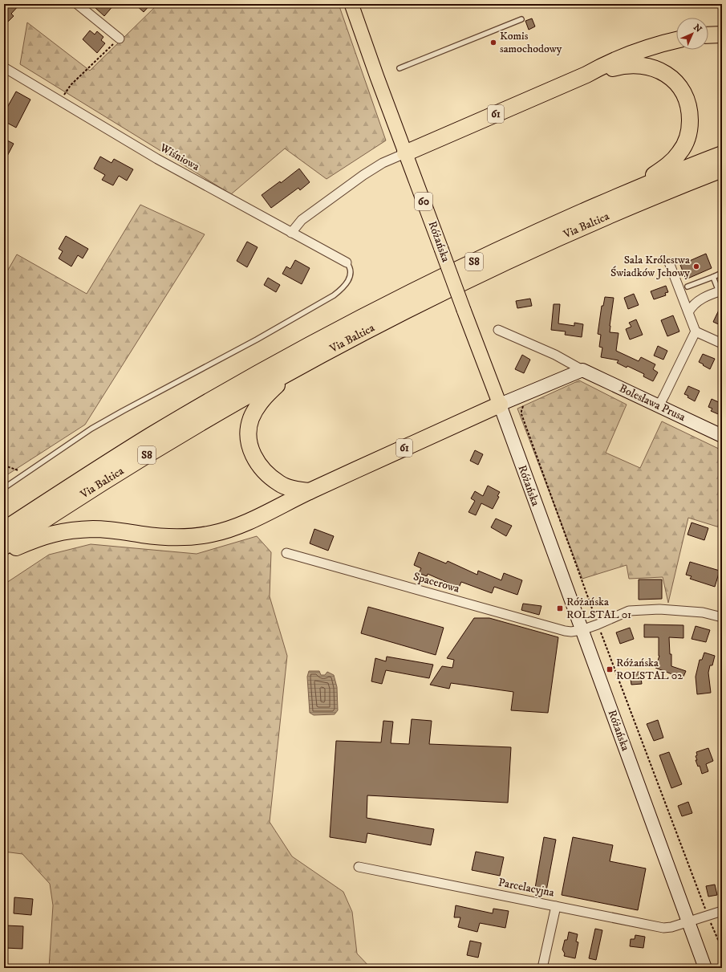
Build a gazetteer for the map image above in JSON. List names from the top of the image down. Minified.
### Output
{"streets":{"highway":["61","Via Baltica","S8"],"main road":["60","Różańska"],"street":["Wiśniowa","Bolesława Prusa","Spacerowa","Parcelacyjna"]},"crossings":[["61","Różańska"],["Różańska","Spacerowa"],["Różańska","Parcelacyjna"]],"places":{"other":["Komis samochodowy","Sala Królestwa Świadków Jehowy"],"transit":["Różańska ROLSTAL 01","Różańska ROLSTAL 02"]},"north":"top right"}
